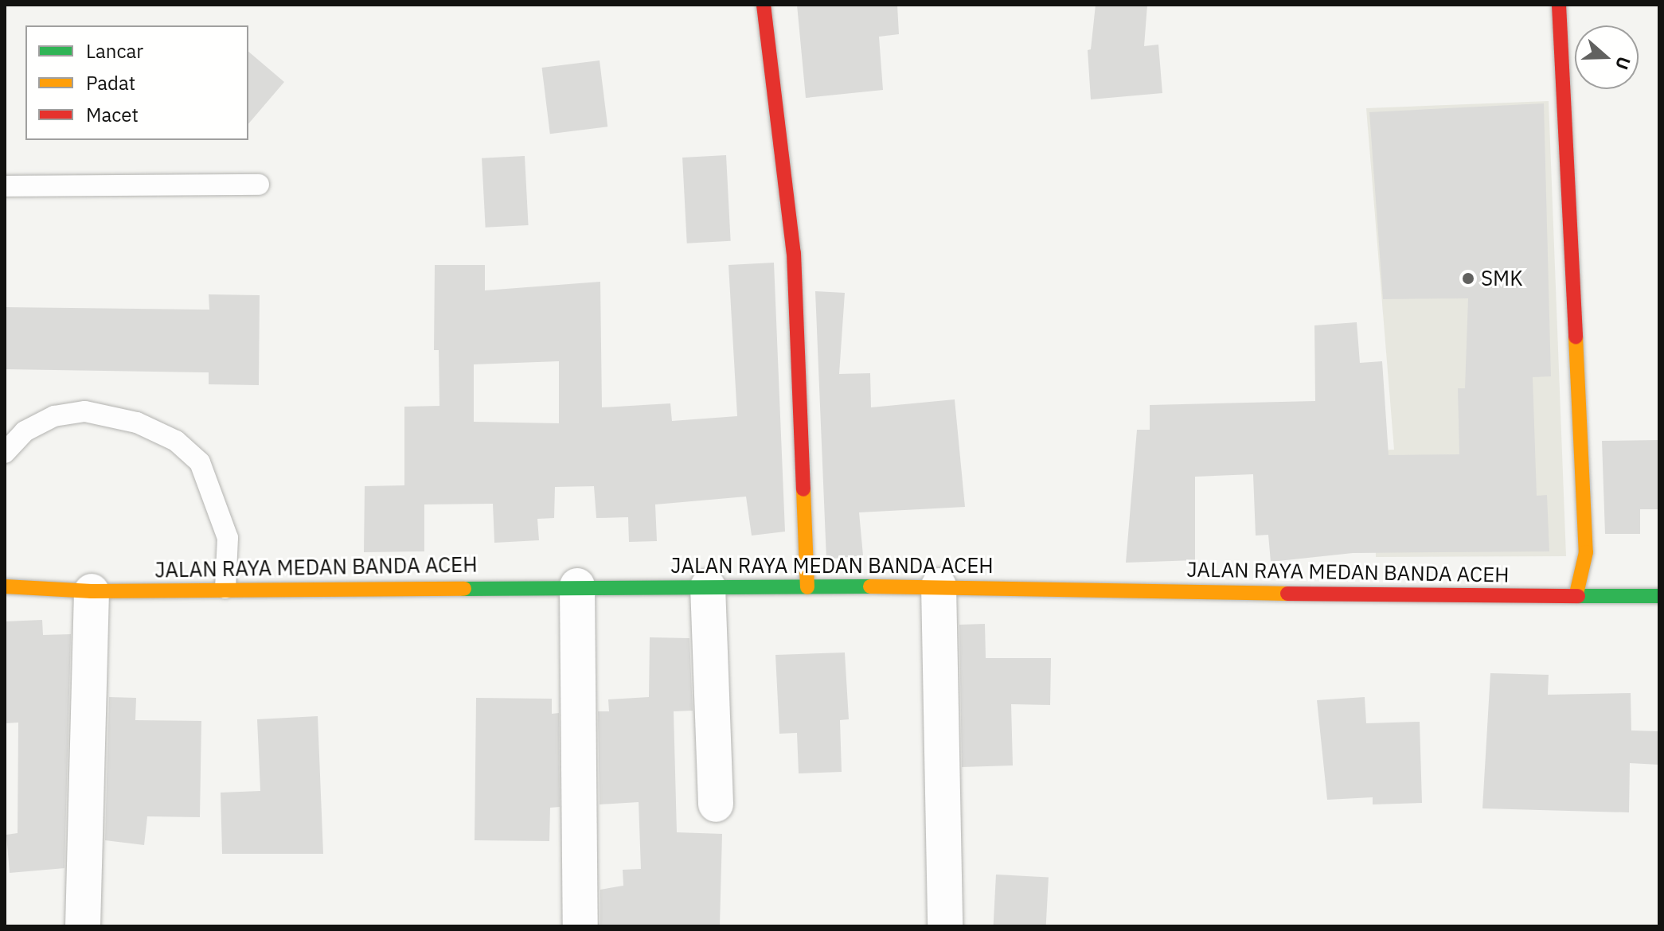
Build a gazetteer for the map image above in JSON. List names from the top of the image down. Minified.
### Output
{"streets":{"main road":["JALAN RAYA MEDAN BANDA ACEH"]},"places":["SMK"],"legend":["Lancar","Padat","Macet"],"north":"right"}
